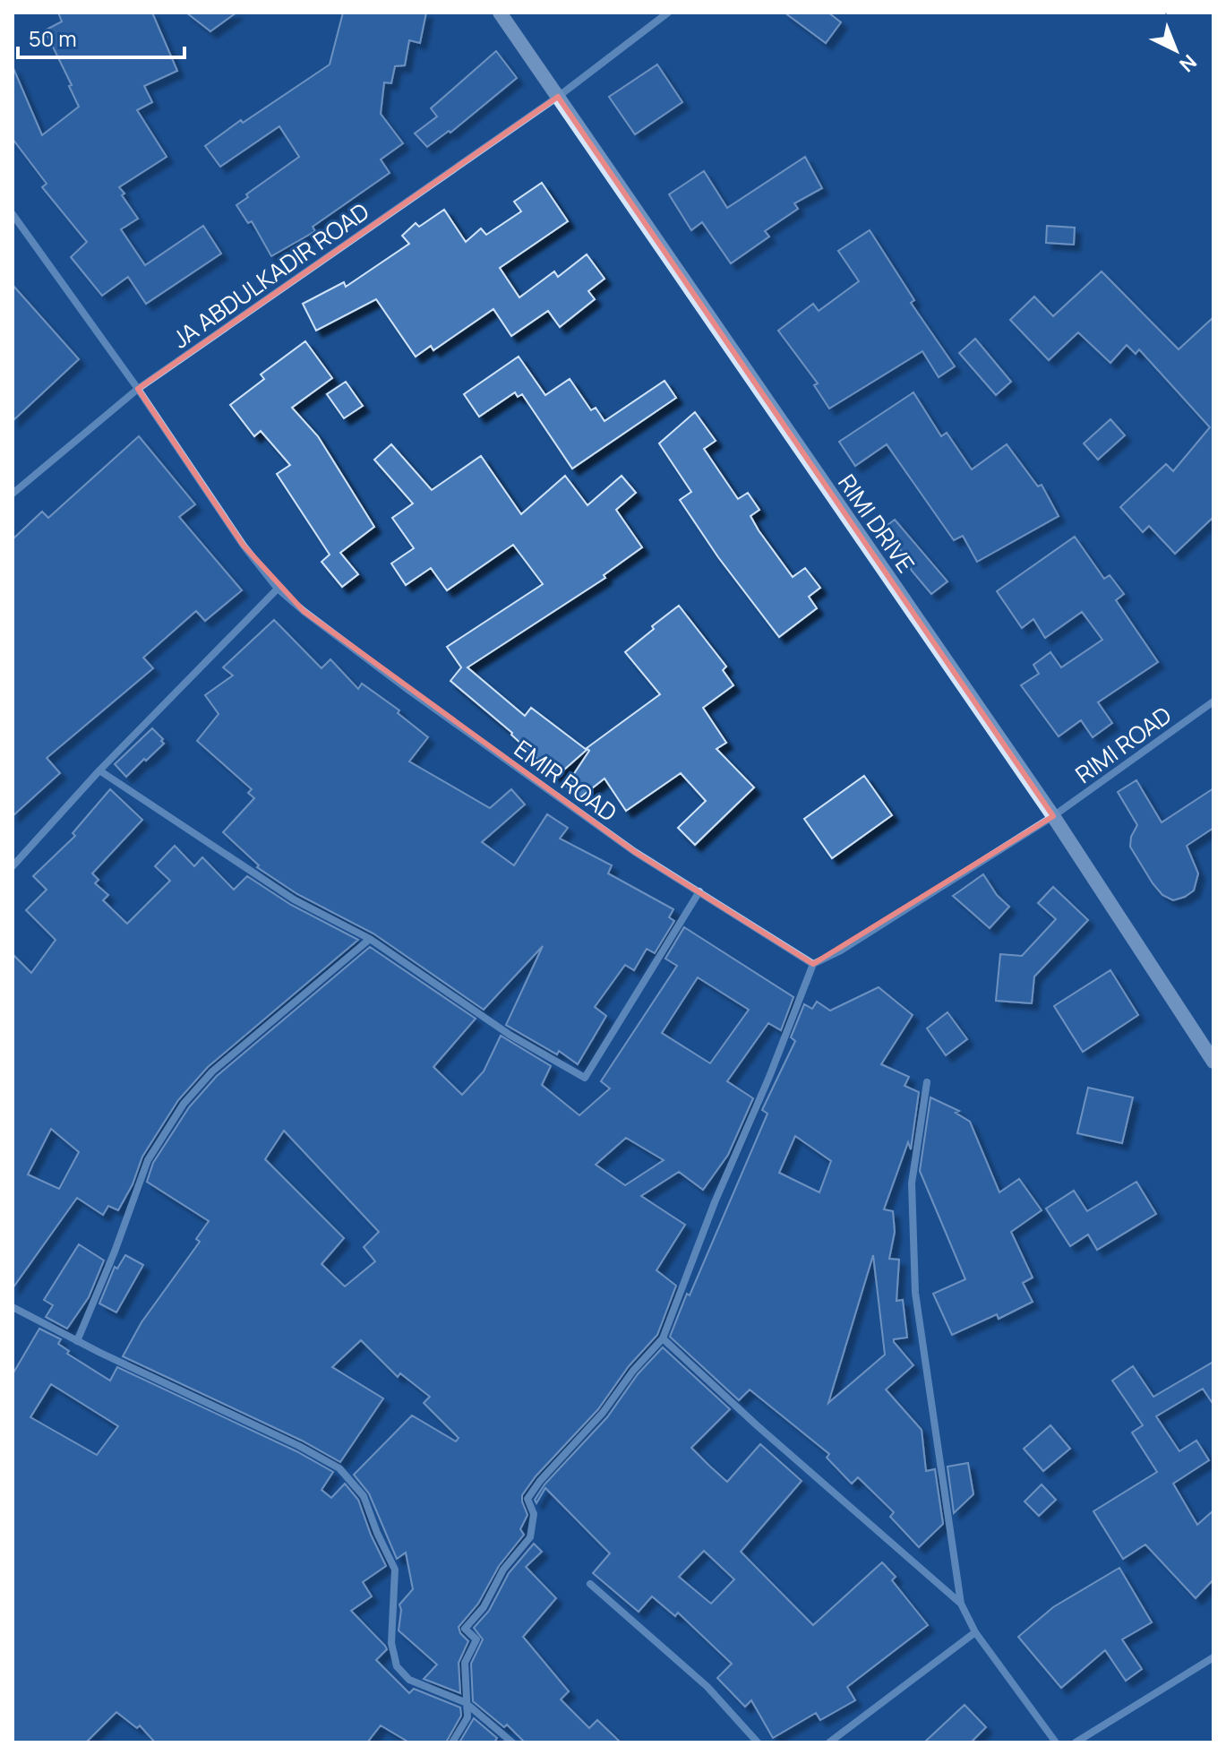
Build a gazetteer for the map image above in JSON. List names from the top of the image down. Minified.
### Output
{"streets":{"street":["JA ABDULKADIR ROAD","RIMI DRIVE","RIMI ROAD","EMIR ROAD"]},"crossings":[["JA ABDULKADIR ROAD","RIMI DRIVE"],["JA ABDULKADIR ROAD","EMIR ROAD"],["RIMI DRIVE","RIMI ROAD"]],"scale_bar":"50 m","north":"bottom right"}
